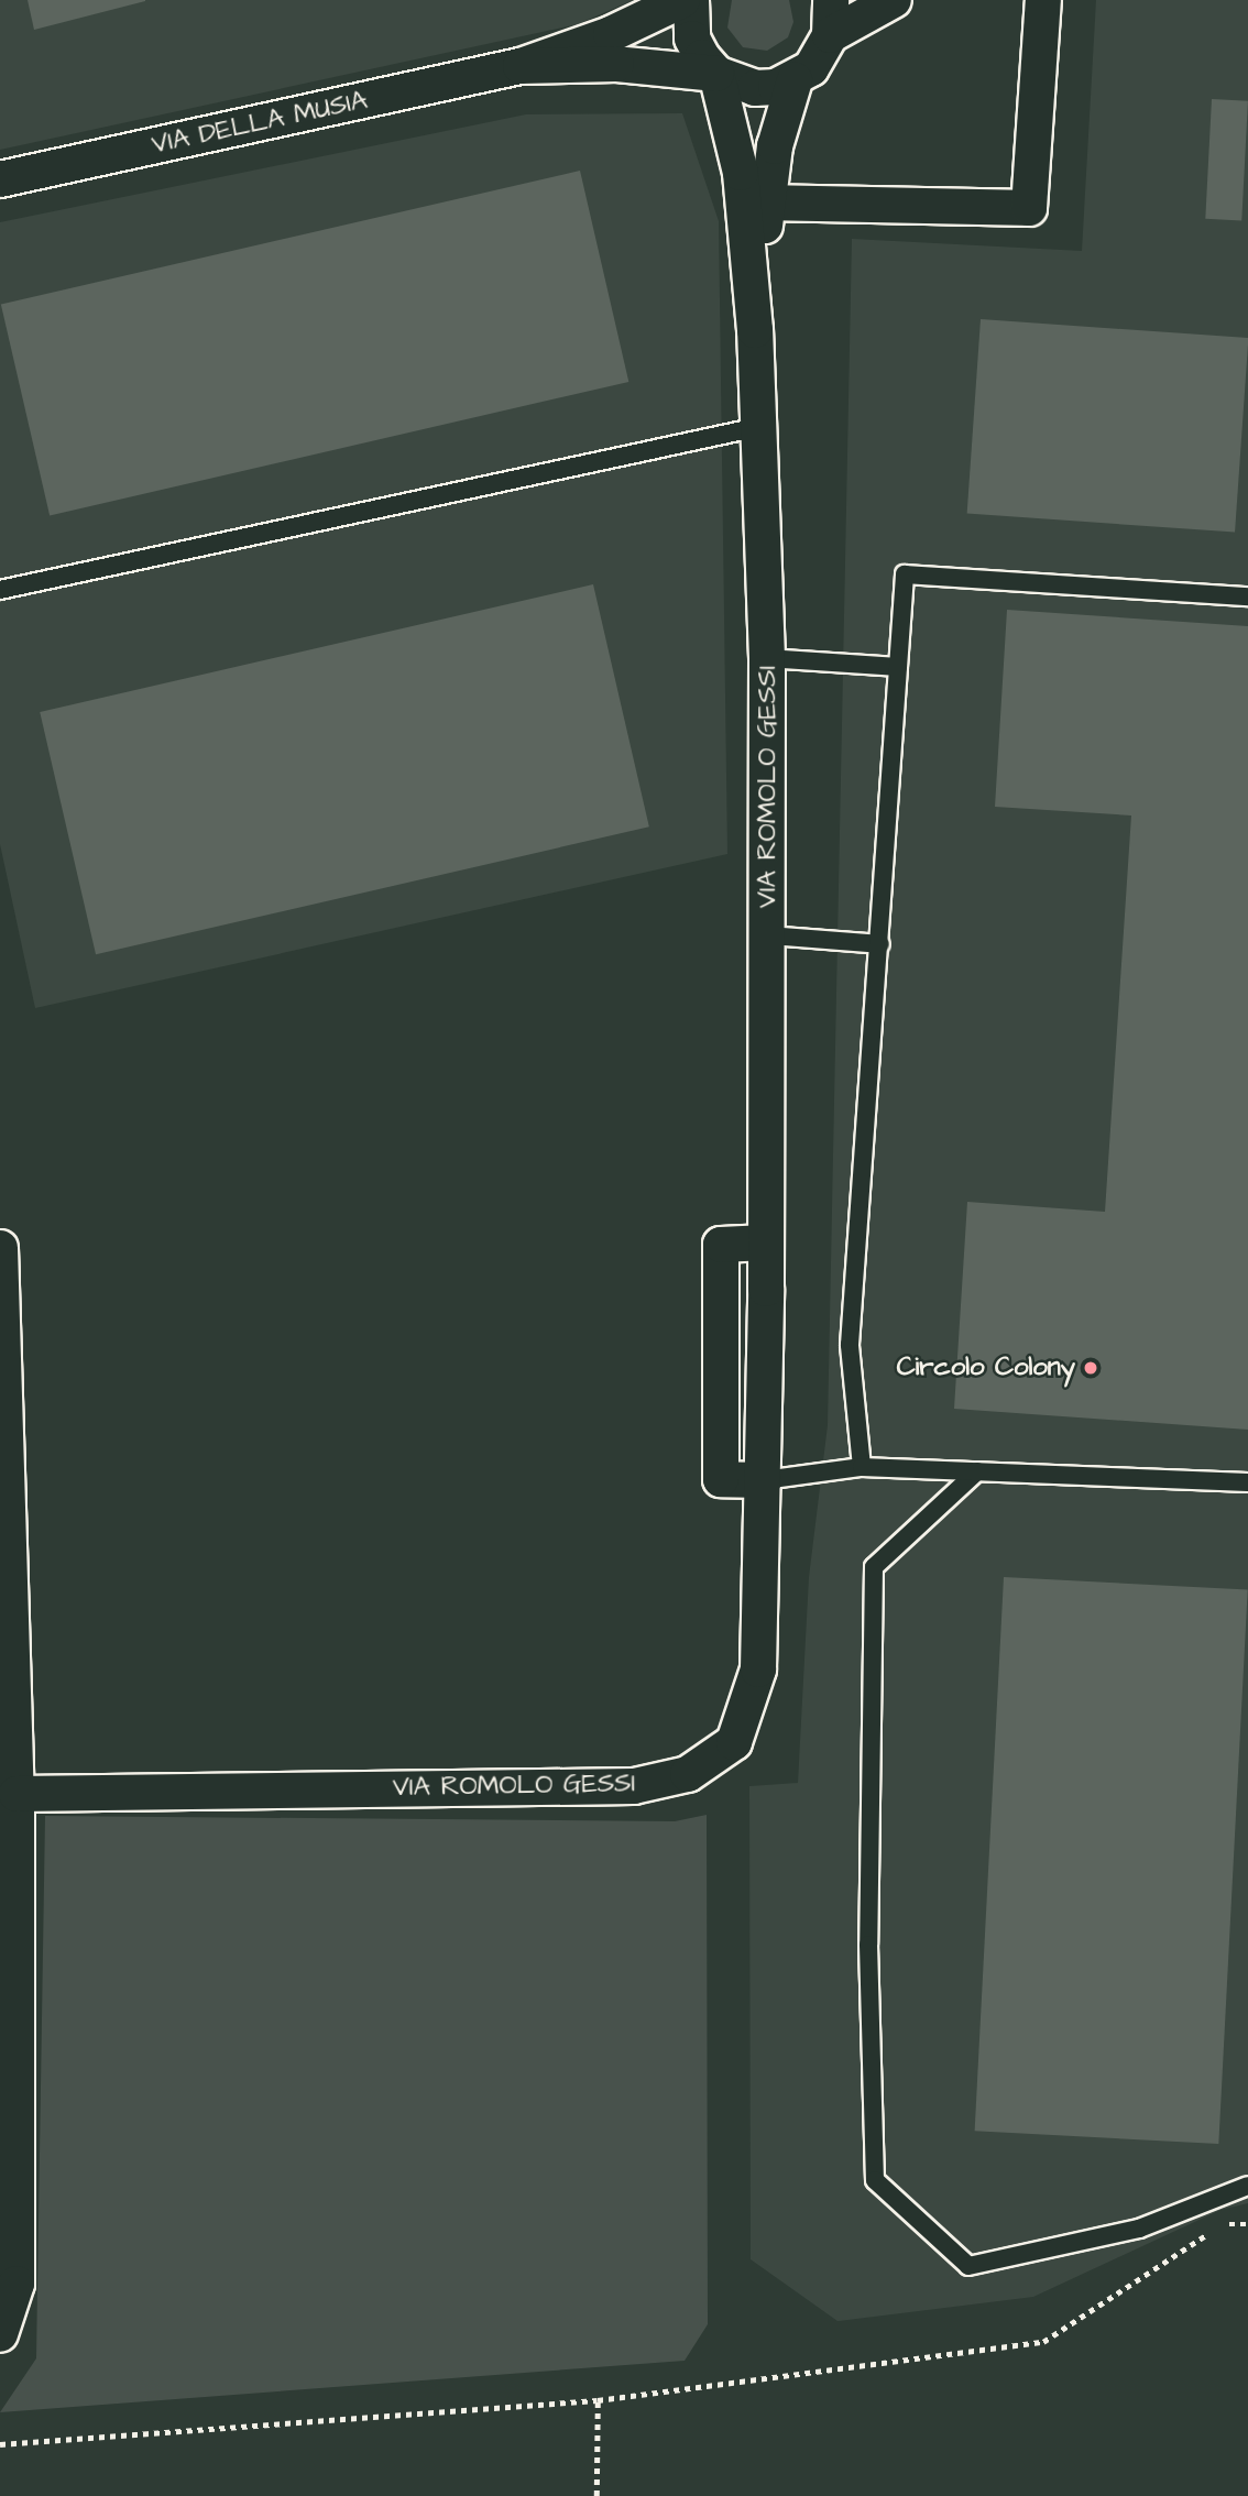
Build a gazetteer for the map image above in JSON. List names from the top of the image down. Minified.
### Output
{"streets":{"street":["VIA DELLA MUSIA","VIA ROMOLO GESSI"]},"crossings":[["VIA DELLA MUSIA","VIA ROMOLO GESSI"]],"places":["Circolo Colony"]}
